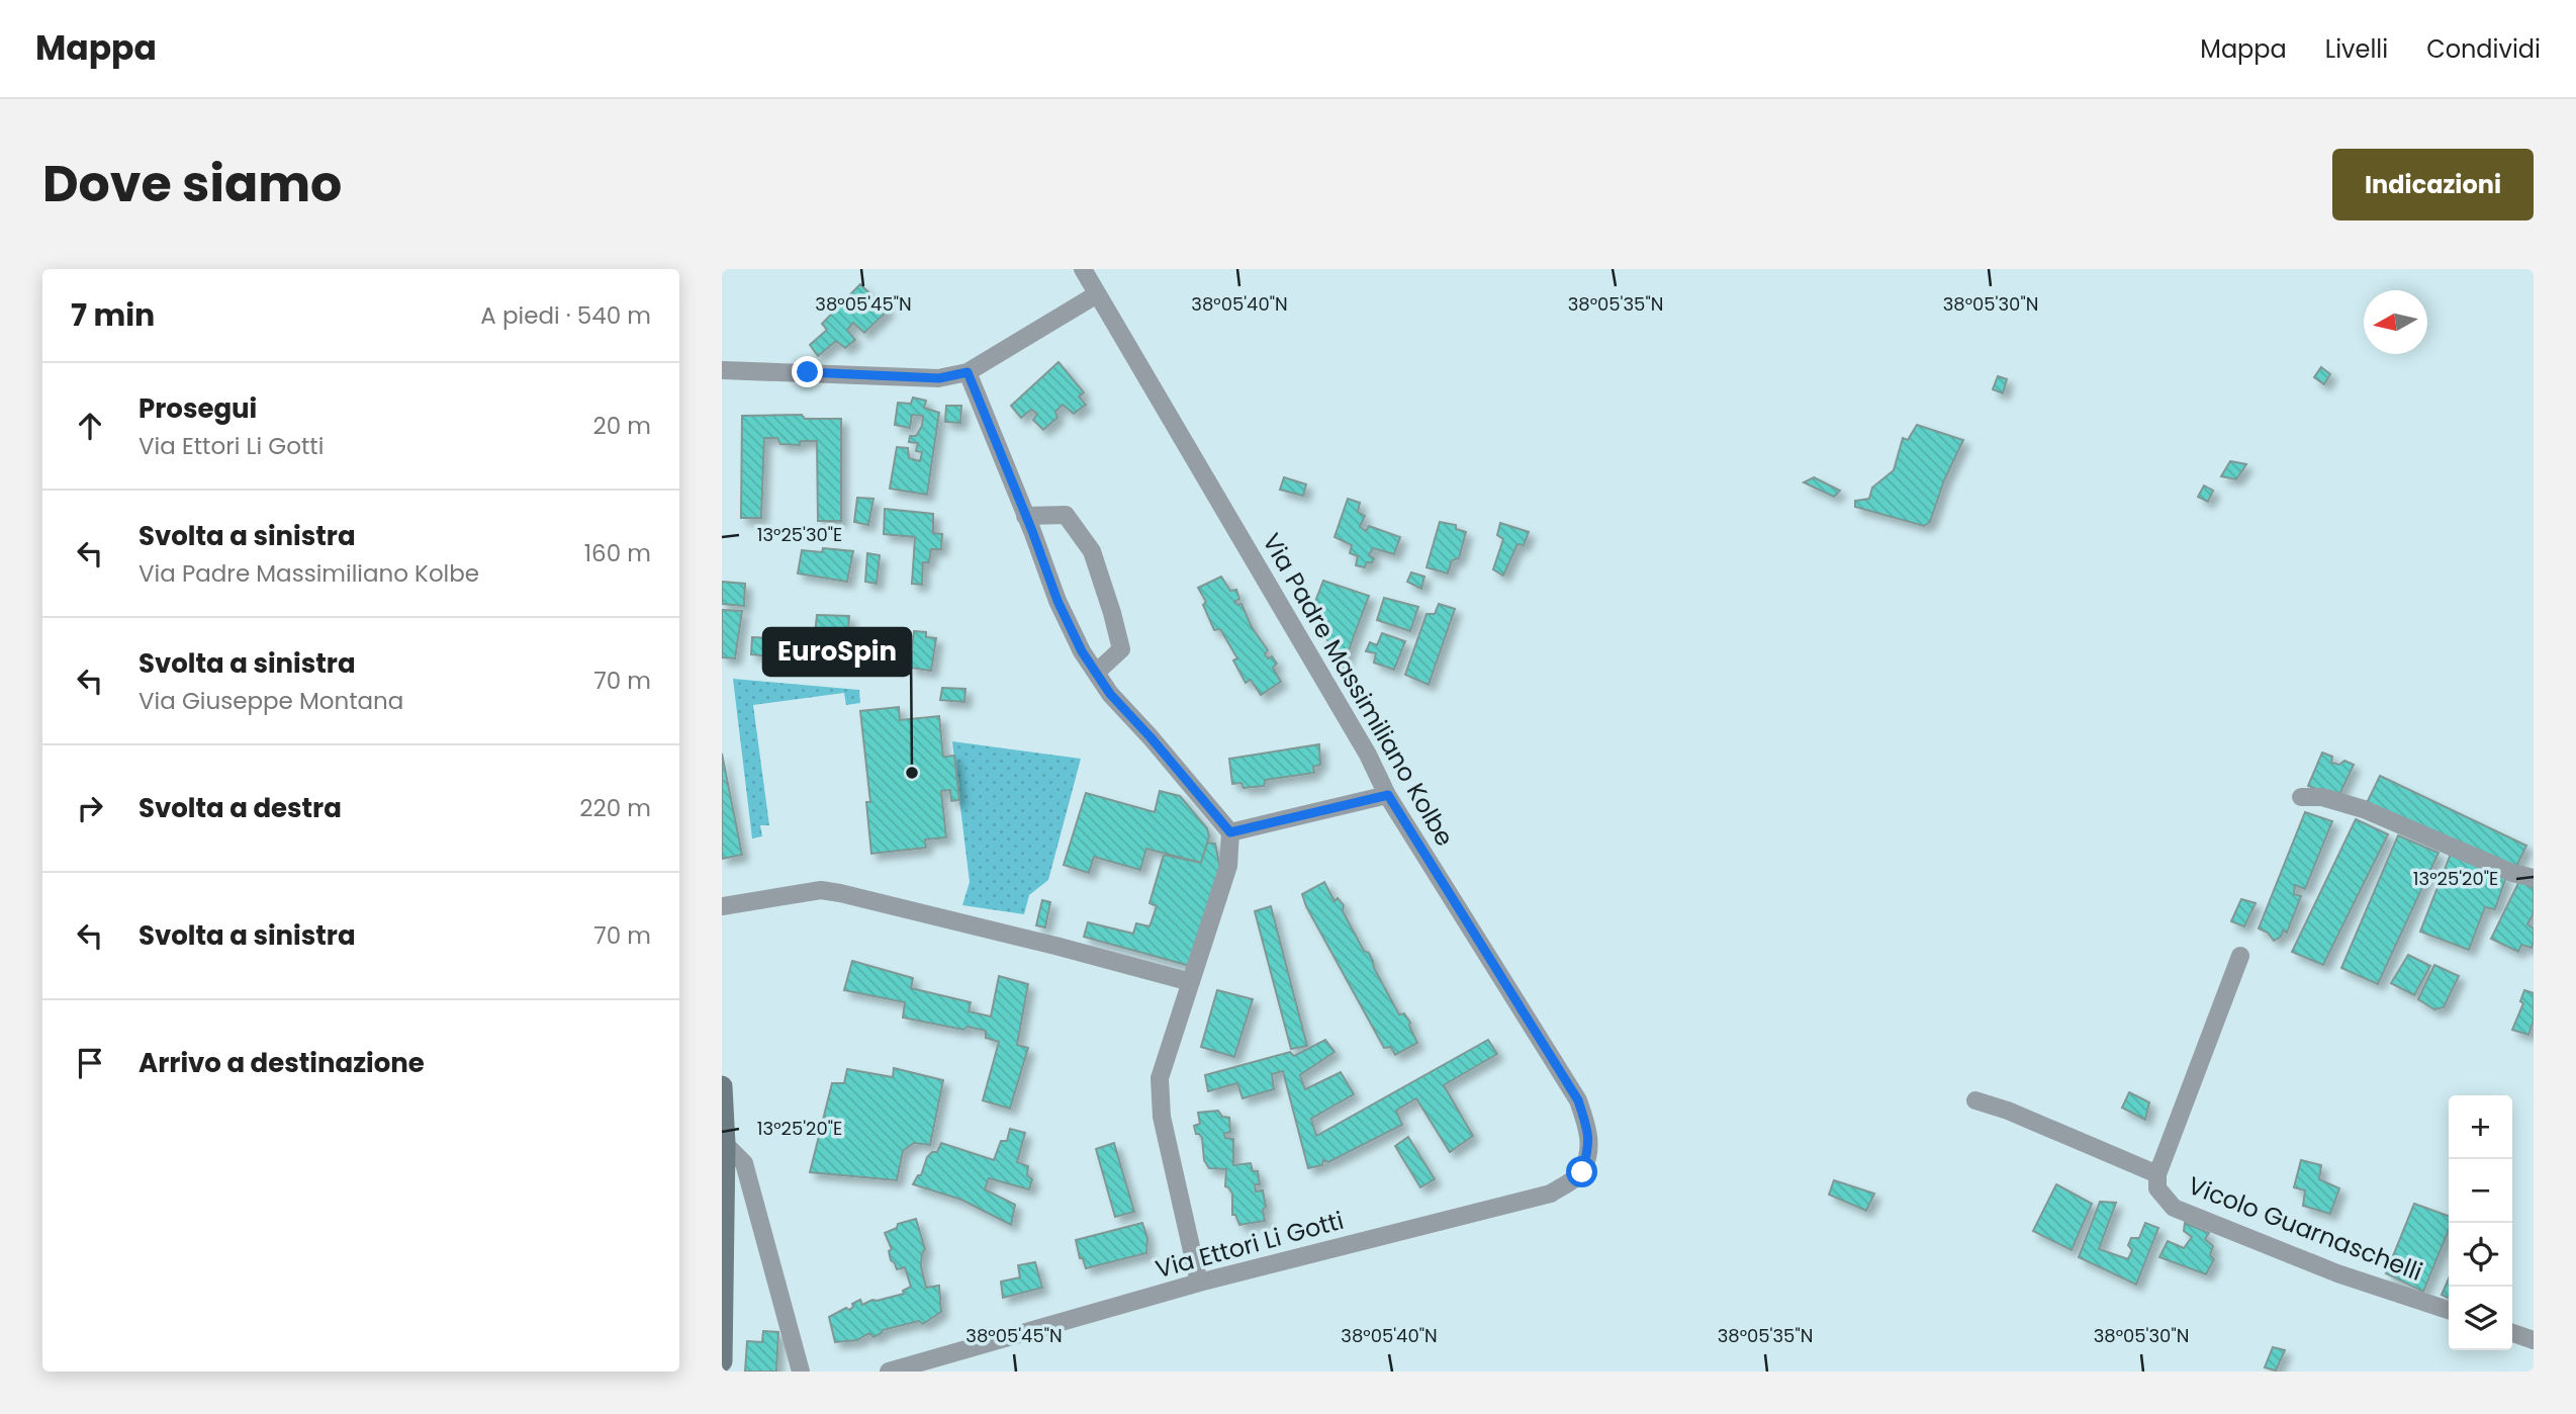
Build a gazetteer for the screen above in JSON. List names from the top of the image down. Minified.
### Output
{"streets":{"street":["Via Padre Massimiliano Kolbe","Vicolo Guarnaschelli","Via Ettori Li Gotti"]},"crossings":[["Via Padre Massimiliano Kolbe","Via Ettori Li Gotti"]],"places":["EuroSpin"],"north":"left","page":{"header":"Mappa","nav":["Mappa","Livelli","Condividi"],"title":"Dove siamo","buttons":"Indicazioni","heading":["7 min","A piedi · 540 m"],"list":[["Prosegui","Via Ettori Li Gotti","20 m"],["Svolta a sinistra","Via Padre Massimiliano Kolbe","160 m"],["Svolta a sinistra","Via Giuseppe Montana","70 m"],["Svolta a destra","220 m"],["Svolta a sinistra","70 m"],"Arrivo a destinazione"],"map_buttons":["+","−"]},"coordinates":["38°05'45\"N","38°05'40\"N","38°05'35\"N","38°05'30\"N","13°25'30\"E","13°25'20\"E"]}
